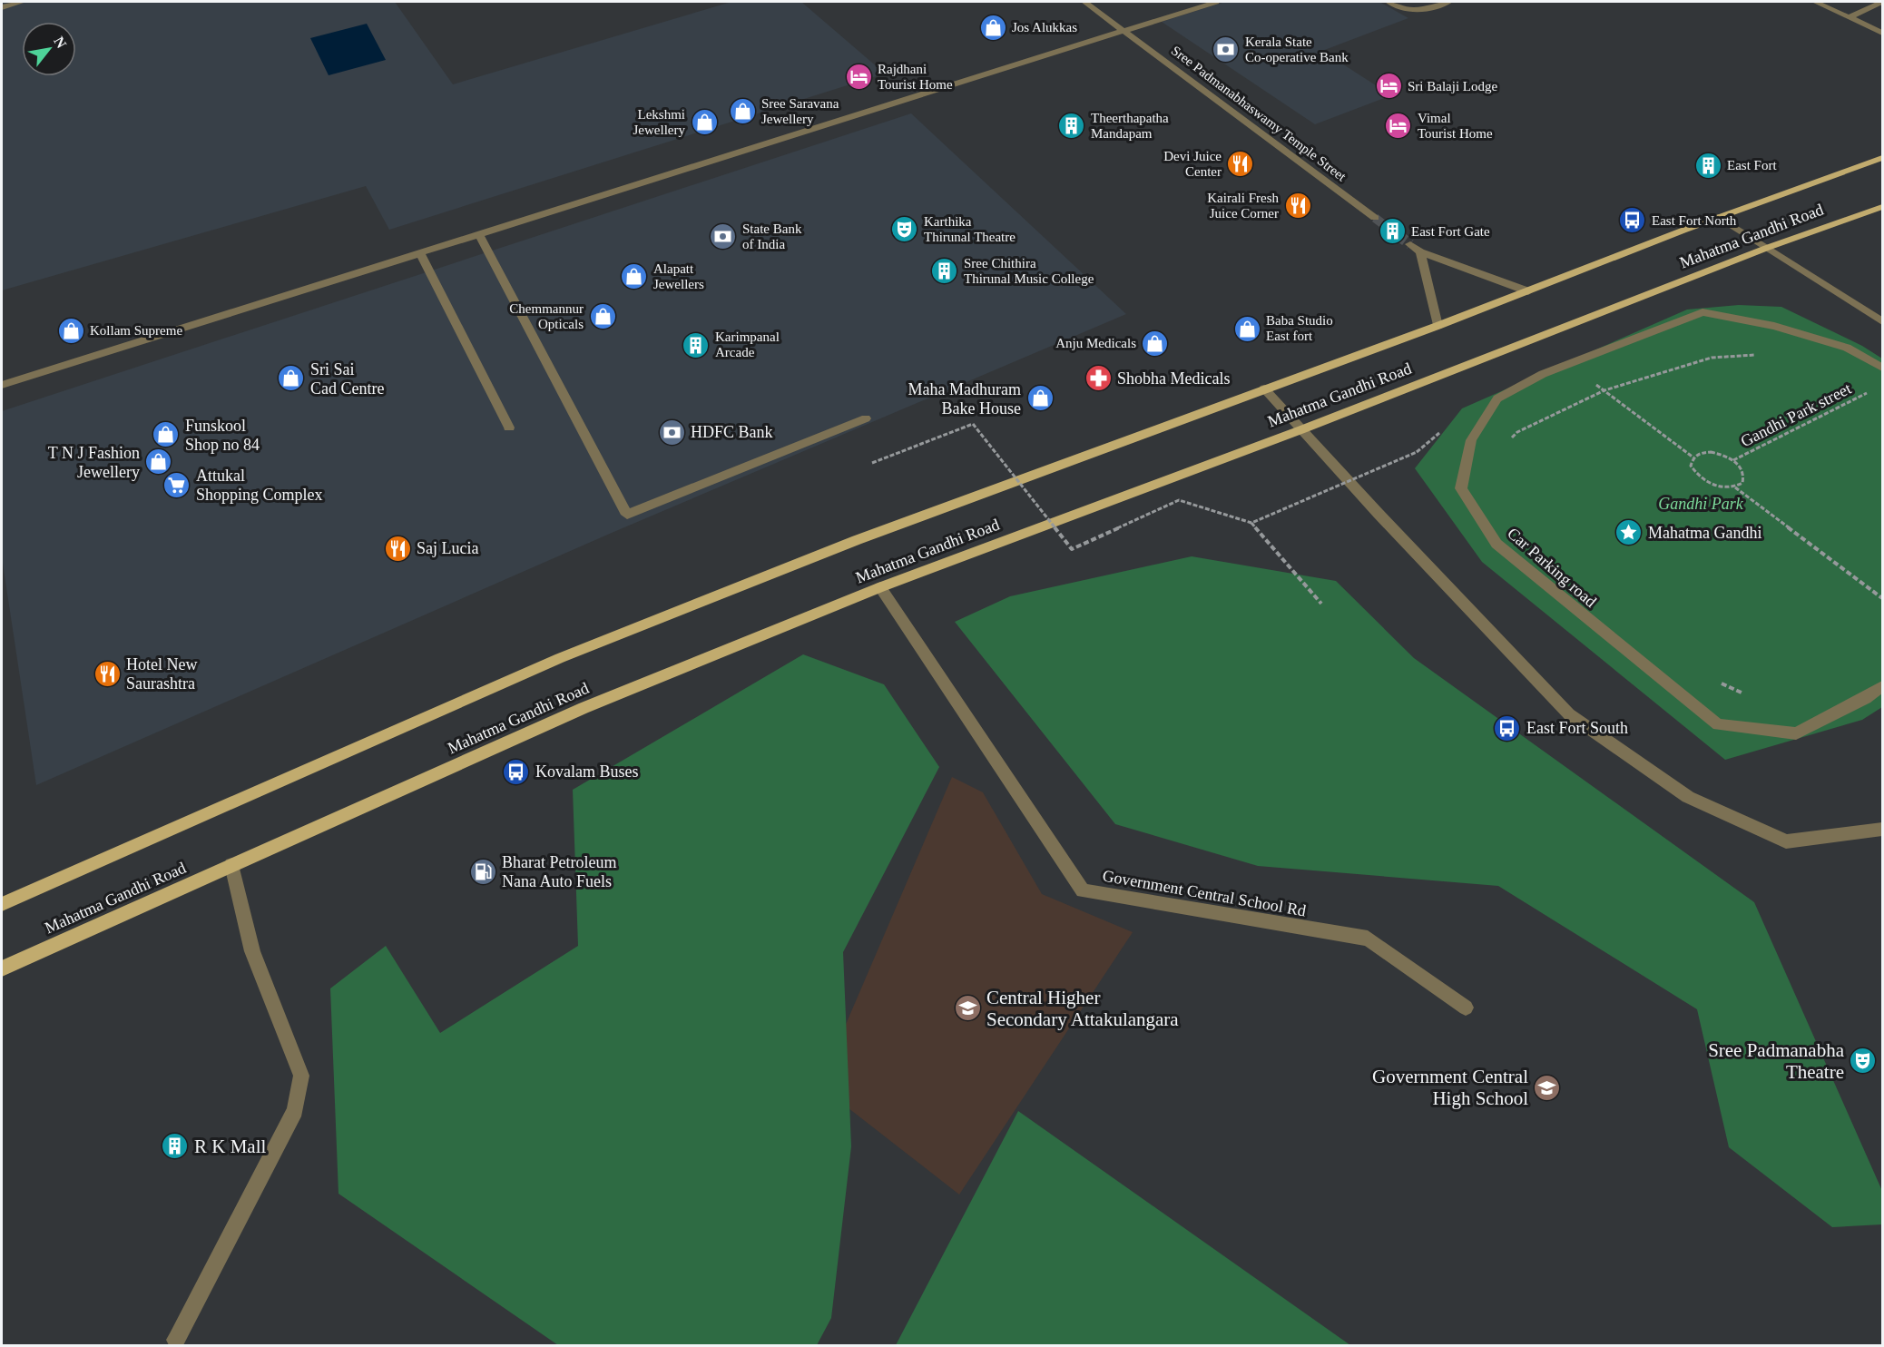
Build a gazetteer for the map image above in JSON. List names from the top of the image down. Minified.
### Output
{"streets":{"main road":["Mahatma Gandhi Road"],"street":["Sree Padmanabhaswamy Temple Street","Car Parking road","Government Central School Rd"],"path":["Gandhi Park street"]},"crossings":[["Mahatma Gandhi Road","Government Central School Rd"]],"parks":["Gandhi Park"],"places":{"shop":["Jos Alukkas","Sree Saravana Jewellery","Lekshmi Jewellery","Alapatt Jewellers","Chemmannur Opticals","Baba Studio East fort","Kollam Supreme","Anju Medicals","Sri Sai Cad Centre","Maha Madhuram Bake House","Funskool Shop no 84","T N J Fashion Jewellery"],"bank":["Kerala State Co-operative Bank","State Bank of India","HDFC Bank"],"hotel":["Rajdhani Tourist Home","Sri Balaji Lodge","Vimal Tourist Home"],"building":["Theerthapatha Mandapam","East Fort","East Fort Gate","Sree Chithira Thirunal Music College","Karimpanal Arcade","R K Mall"],"restaurant":["Devi Juice Center","Kairali Fresh Juice Corner","Saj Lucia","Hotel New Saurashtra"],"bus stop":["East Fort North","East Fort South","Kovalam Buses"],"theatre":["Karthika Thirunal Theatre","Sree Padmanabha Theatre"],"pharmacy":["Shobha Medicals"],"supermarket":["Attukal Shopping Complex"],"place":["Mahatma Gandhi"],"fuel station":["Bharat Petroleum Nana Auto Fuels"],"school or university":["Central Higher Secondary Attakulangara","Government Central High School"]},"north":"top right"}
